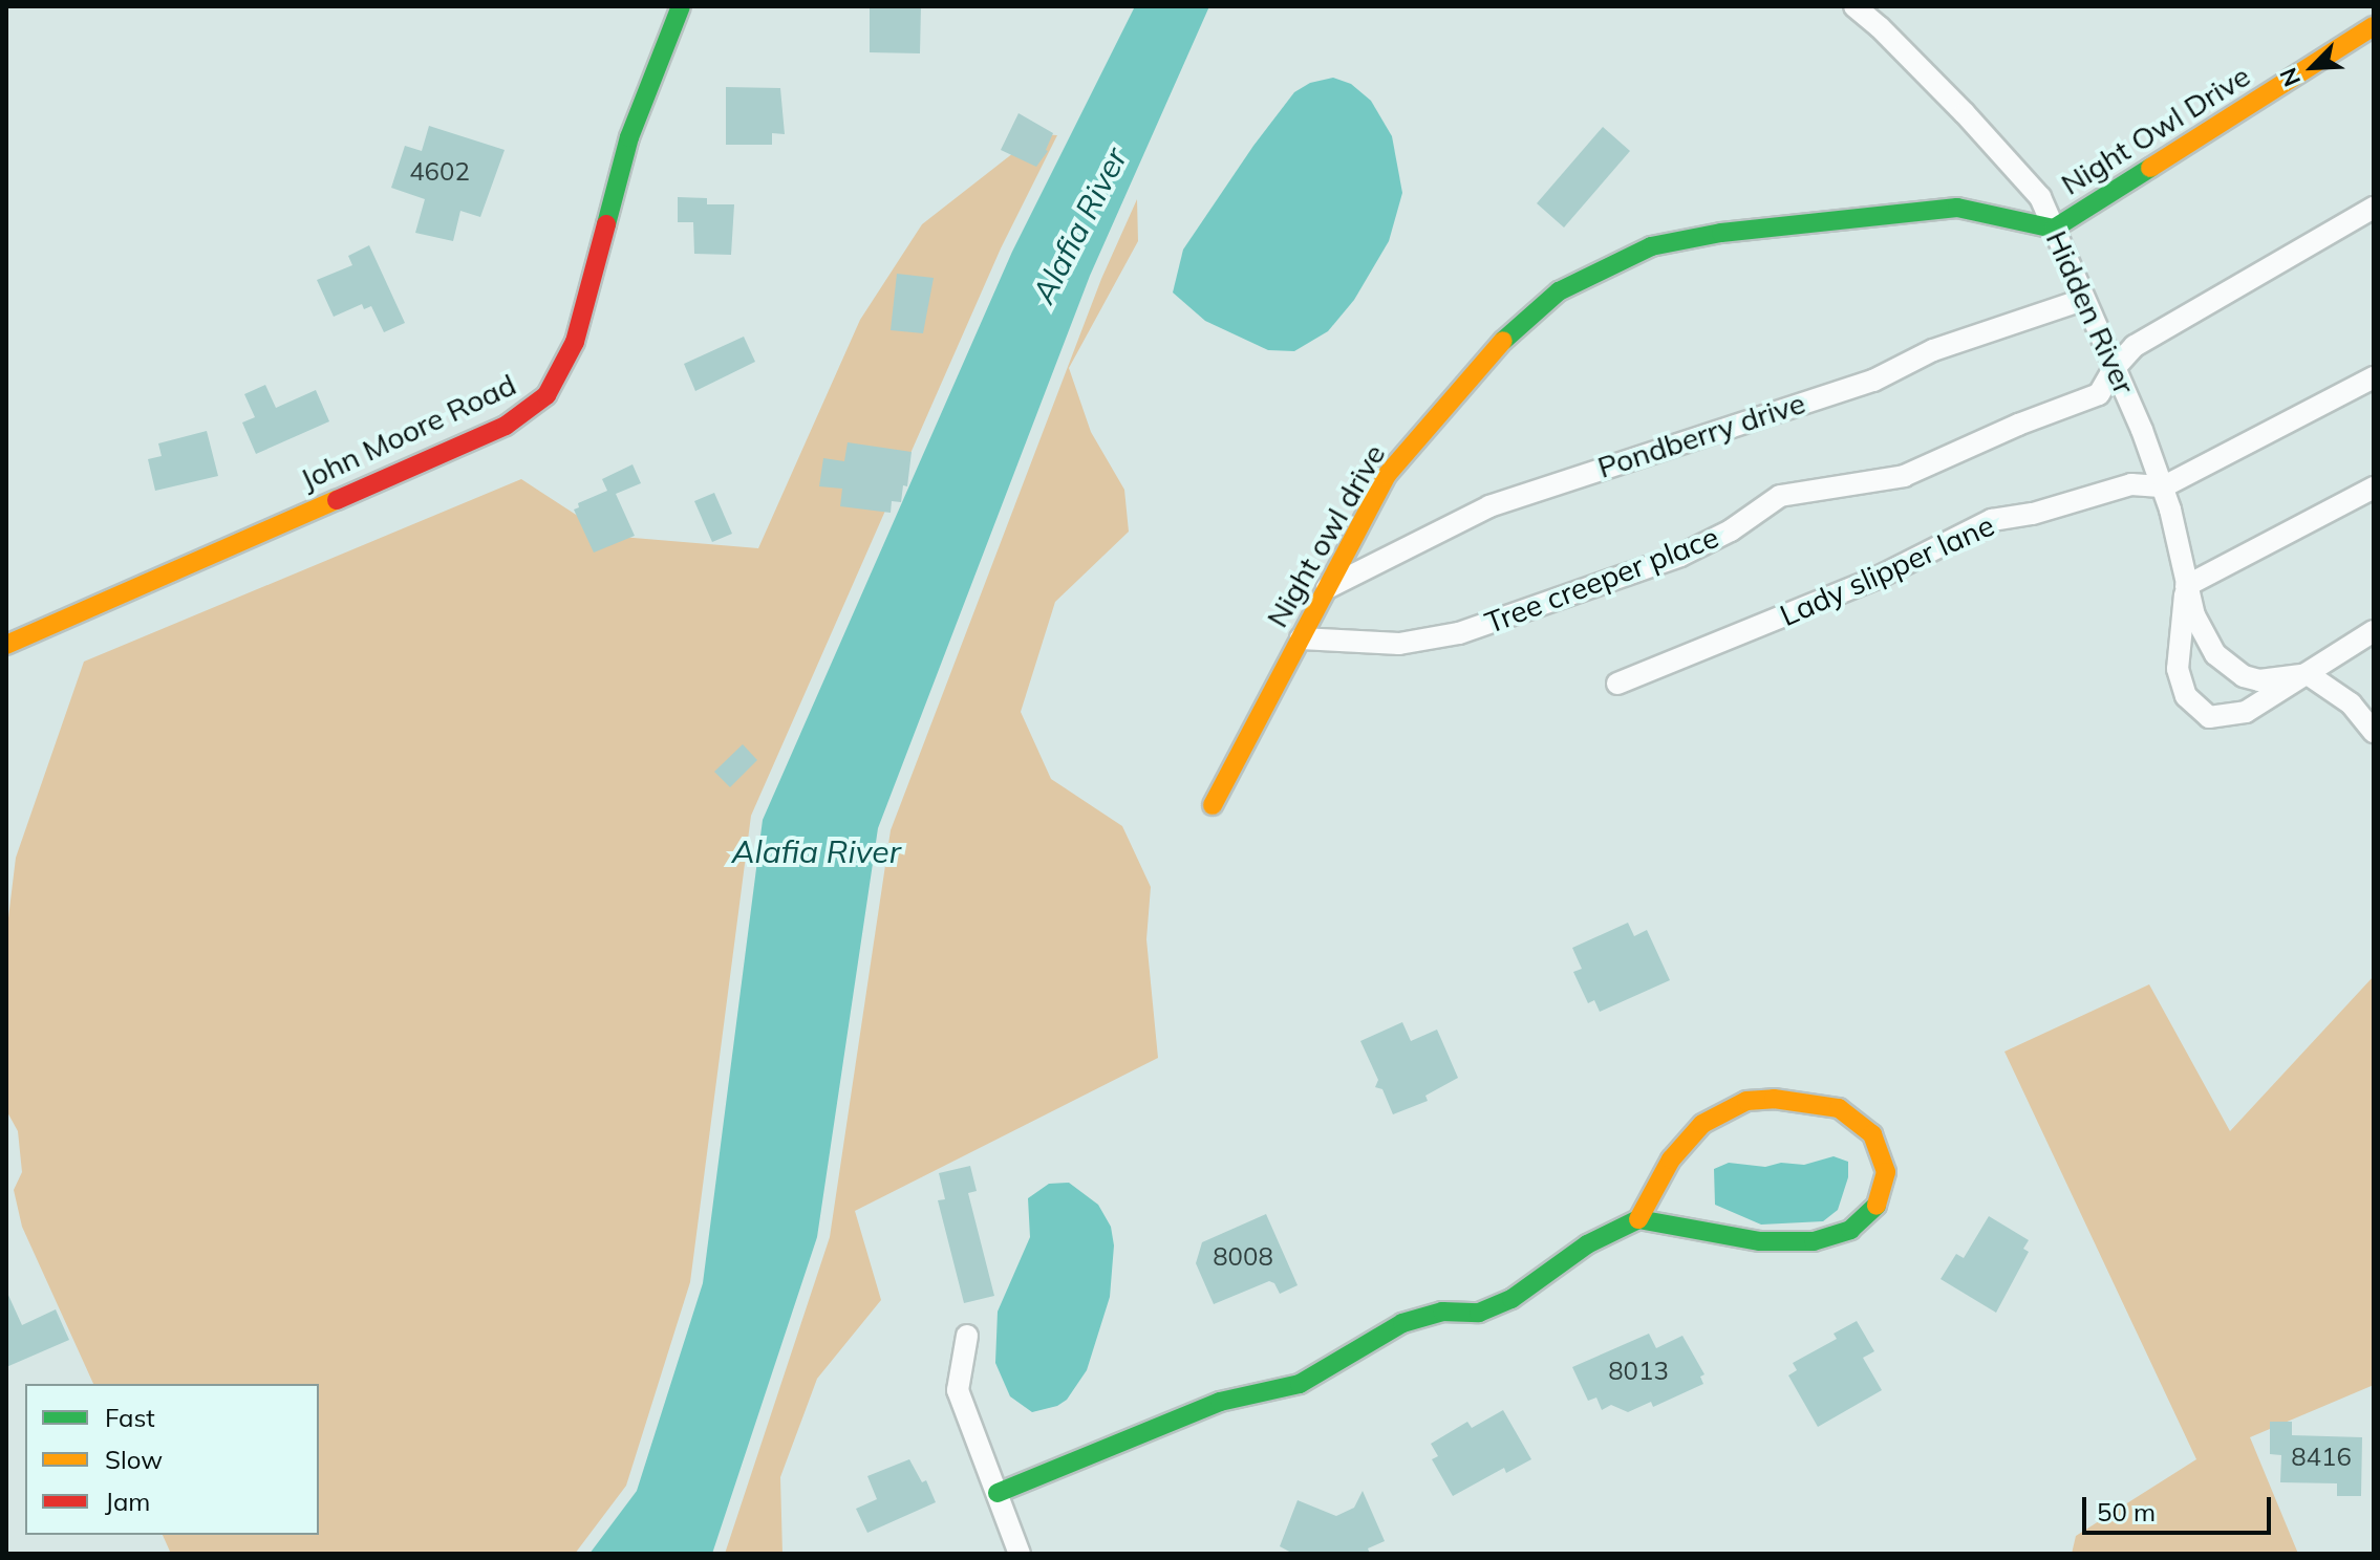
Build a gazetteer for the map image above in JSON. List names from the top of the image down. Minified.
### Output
{"streets":{"street":["Night Owl Drive","Hidden River","John Moore Road","Pondberry drive","Night owl drive","Lady slipper lane","Tree creeper place"]},"crossings":[["Night Owl Drive","Hidden River"],["Night Owl Drive","Night owl drive"],["Hidden River","Pondberry drive"],["Hidden River","Night owl drive"],["Hidden River","Lady slipper lane"],["Hidden River","Tree creeper place"],["Pondberry drive","Night owl drive"],["Night owl drive","Tree creeper place"]],"water":["Alafia River"],"house_numbers":["4602","8008","8013","8416"],"legend":["Fast","Slow","Jam"],"scale_bar":"50 m","north":"bottom left"}
